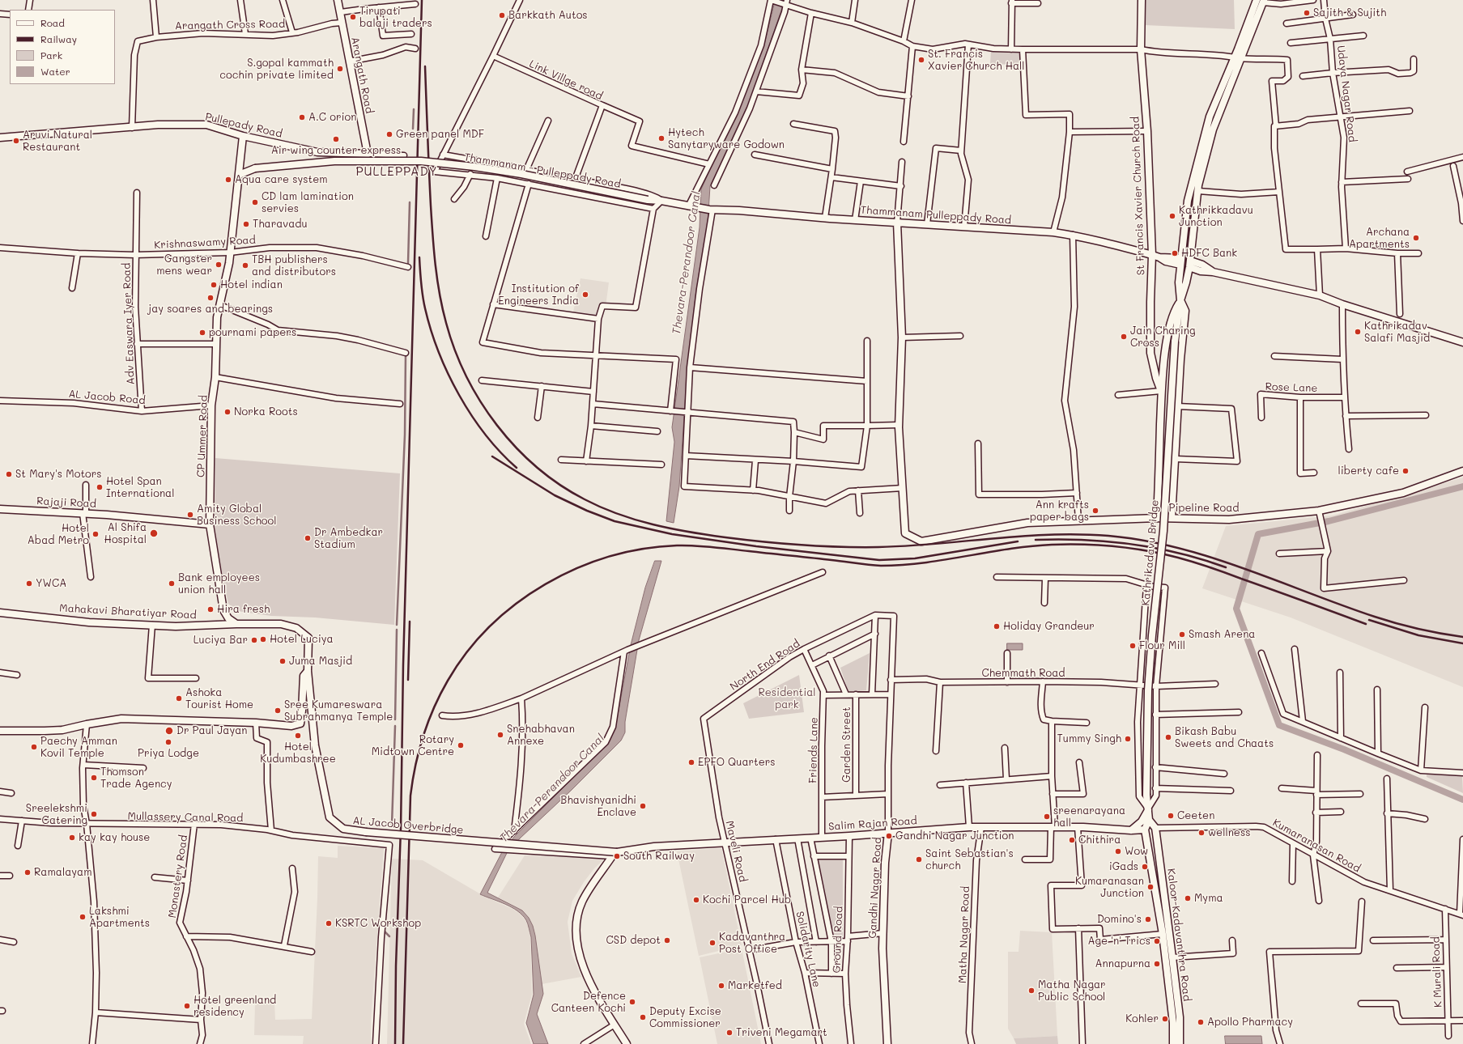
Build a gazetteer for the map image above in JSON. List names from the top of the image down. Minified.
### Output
{"streets":{"main road":["Arangath Road","Pullepady Road","Thammanam - Pulleppady Road","St Francis Xavier Church Road","Thammanam Pulleppady Road","CP Ummer Road","Rajaji Road","Pipeline Road","Kathrikadavu Bridge","Mahakavi Bharatiyar Road","Salim Rajan Road","AL Jacob Overbridge","Gandhi Nagar Road","Kaloor-Kadavanthra Road"],"street":["Arangath Cross Road","Link Villge road","Udaya Nagar Road","Krishnaswamy Road","Adv Easwara Iyer Road","Rose Lane","AL Jacob Road","North End Road","Chemmath Road","Garden Street","Friends Lane","Mullassery Canal Road","Kumaranasan Road","Maveli Road","Monastery Road","Matha Nagar Road","Ground Road","Solidarity Lane","K Murali Road"]},"crossings":[["Arangath Cross Road","Arangath Road"],["Arangath Cross Road","Pullepady Road"],["Arangath Road","Pullepady Road"],["Pullepady Road","CP Ummer Road"],["Thammanam - Pulleppady Road","Thammanam Pulleppady Road"],["St Francis Xavier Church Road","Thammanam Pulleppady Road"],["Krishnaswamy Road","Adv Easwara Iyer Road"],["Krishnaswamy Road","CP Ummer Road"],["Adv Easwara Iyer Road","AL Jacob Road"],["AL Jacob Road","CP Ummer Road"],["CP Ummer Road","Rajaji Road"],["CP Ummer Road","Mahakavi Bharatiyar Road"],["North End Road","Friends Lane"],["North End Road","Maveli Road"],["North End Road","Gandhi Nagar Road"],["Chemmath Road","Gandhi Nagar Road"],["Friends Lane","Salim Rajan Road"],["Mullassery Canal Road","Monastery Road"],["Salim Rajan Road","AL Jacob Overbridge"],["Salim Rajan Road","Maveli Road"],["Salim Rajan Road","Gandhi Nagar Road"],["Salim Rajan Road","Matha Nagar Road"],["Salim Rajan Road","Kaloor-Kadavanthra Road"],["Salim Rajan Road","Ground Road"],["Salim Rajan Road","Solidarity Lane"],["Kumaranasan Road","Kaloor-Kadavanthra Road"],["Kumaranasan Road","K Murali Road"]],"districts":["PULLEPPADY"],"water":["Thevara-Perandoor Canal"],"parks":["Residential park"],"places":["Sajith & Sujith","Barkkath Autos","Tirupati balaji traders","St. Francis Xavier Church Hall","S.gopal kammath cochin private limited","A.C orion","Green panel MDF","Hytech Sanytaryware Godown","Air wing counter express","Aruvi Natural Restaurant","Aqua care system","CD lam lamination servies","Kathrikkadavu Junction","Tharavadu","Archana Apartments","HDFC Bank","Gangster mens wear","TBH publishers and distributors","Hotel indian","Institution of Engineers India","jay soares and bearings","Kathrikadav Salafi Masjid","pournami papers","Jain Charing Cross","Norka Roots","liberty cafe","St Mary's Motors","Hotel Span International","Ann krafts paper bags","Amity Global Business School","Al Shifa Hospital","Hotel Abad Metro","Dr Ambedkar Stadium","YWCA","Bank employees union hall","Hira fresh","Holiday Grandeur","Smash Arena","Hotel Luciya","Luciya Bar","Flour Mill","Juma Masjid","Ashoka Tourist Home","Sree Kumareswara Subrahmanya Temple","Dr Paul Jayan","Snehabhavan Annexe","Hotel Kudumbashree","Bikash Babu Sweets and Chaats","Tummy Singh","Priya Lodge","Rotary Midtown Centre","Paechy Amman Kovil Temple","EPFO Quarters","Thomson Trade Agency","Bhavishyanidhi Enclave","Sreelekshmi Catering","Ceeten","sreenarayana hall","wellness","Gandhi Nagar Junction","kay kay house","Chithira","Wow","South Railway","Saint Sebastian's church","iGads","Ramalayam","Kumaranasan Junction","Myma","Kochi Parcel Hub","Lakshmi Apartments","Domino's","KSRTC Workshop","CSD depot","Age 'n' Trics","Kadavanthra Post Office","Annapurna","Marketfed","Matha Nagar Public School","Defence Canteen Kochi","Hotel greenland residency","Deputy Excise Commissioner","Kohler","Apollo Pharmacy","Triveni Megamart"],"legend":["Road","Railway","Park","Water"]}
